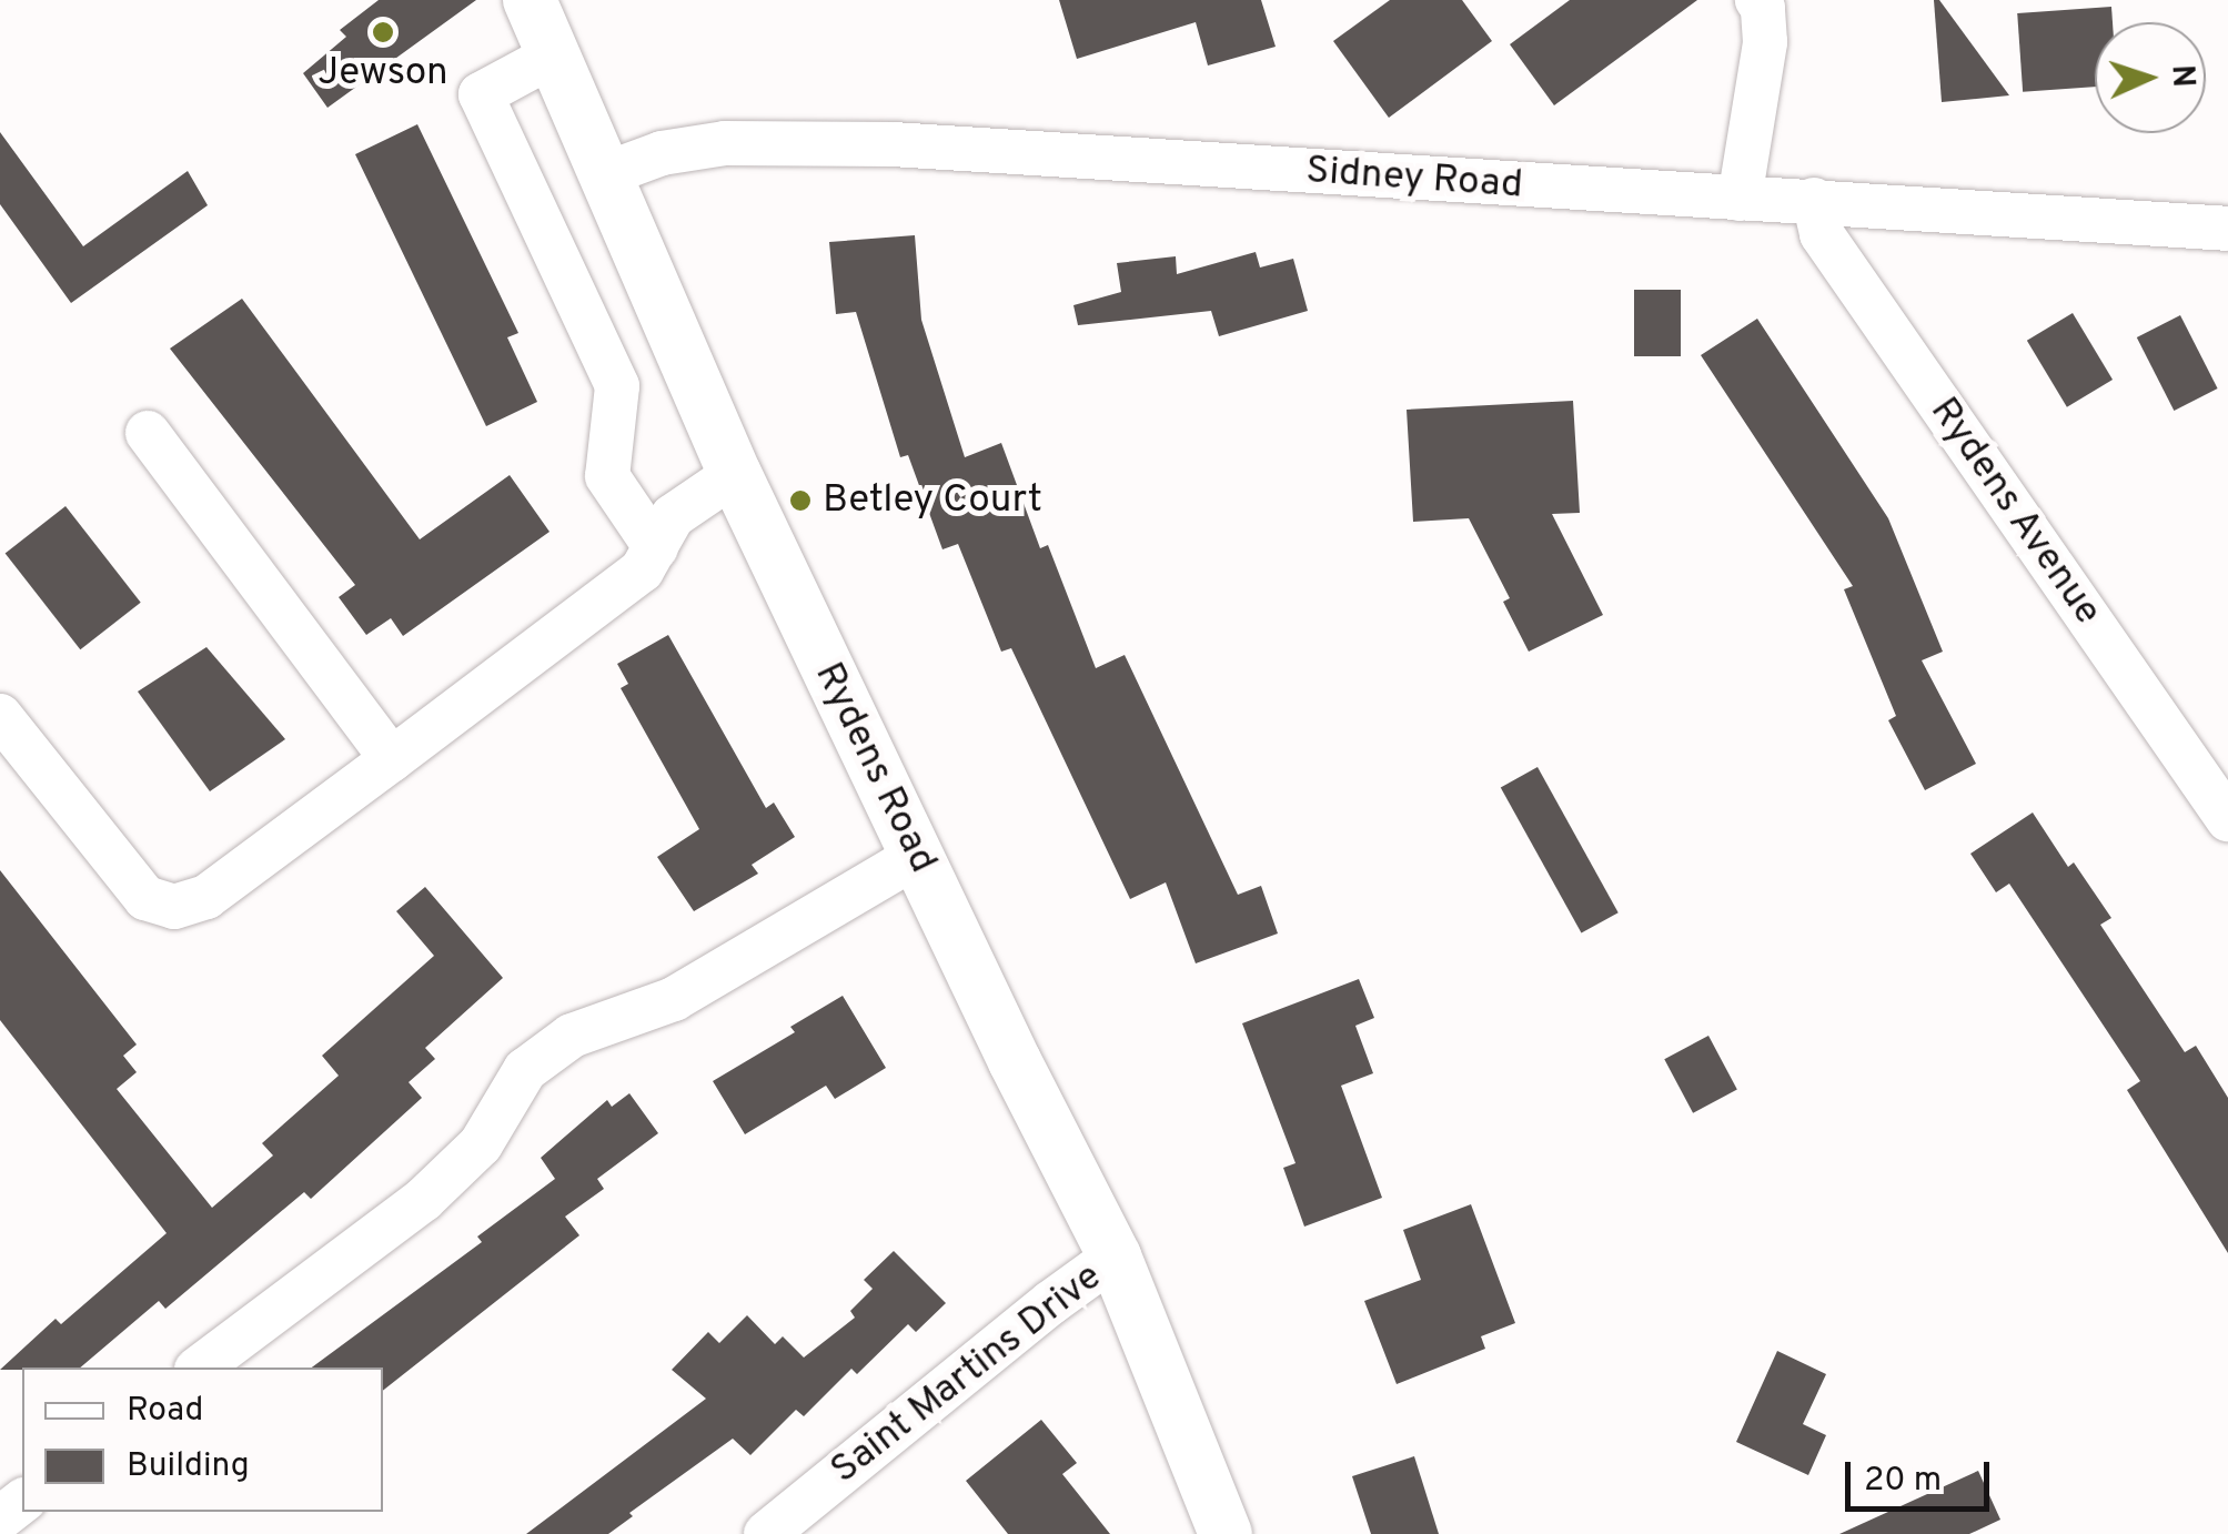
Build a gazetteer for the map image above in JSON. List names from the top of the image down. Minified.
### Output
{"streets":{"street":["Sidney Road","Rydens Avenue","Rydens Road","Saint Martins Drive"]},"crossings":[["Sidney Road","Rydens Avenue"],["Sidney Road","Rydens Road"],["Rydens Road","Saint Martins Drive"]],"places":["Jewson","Betley Court"],"legend":["Road","Building"],"scale_bar":"20 m","north":"right"}
